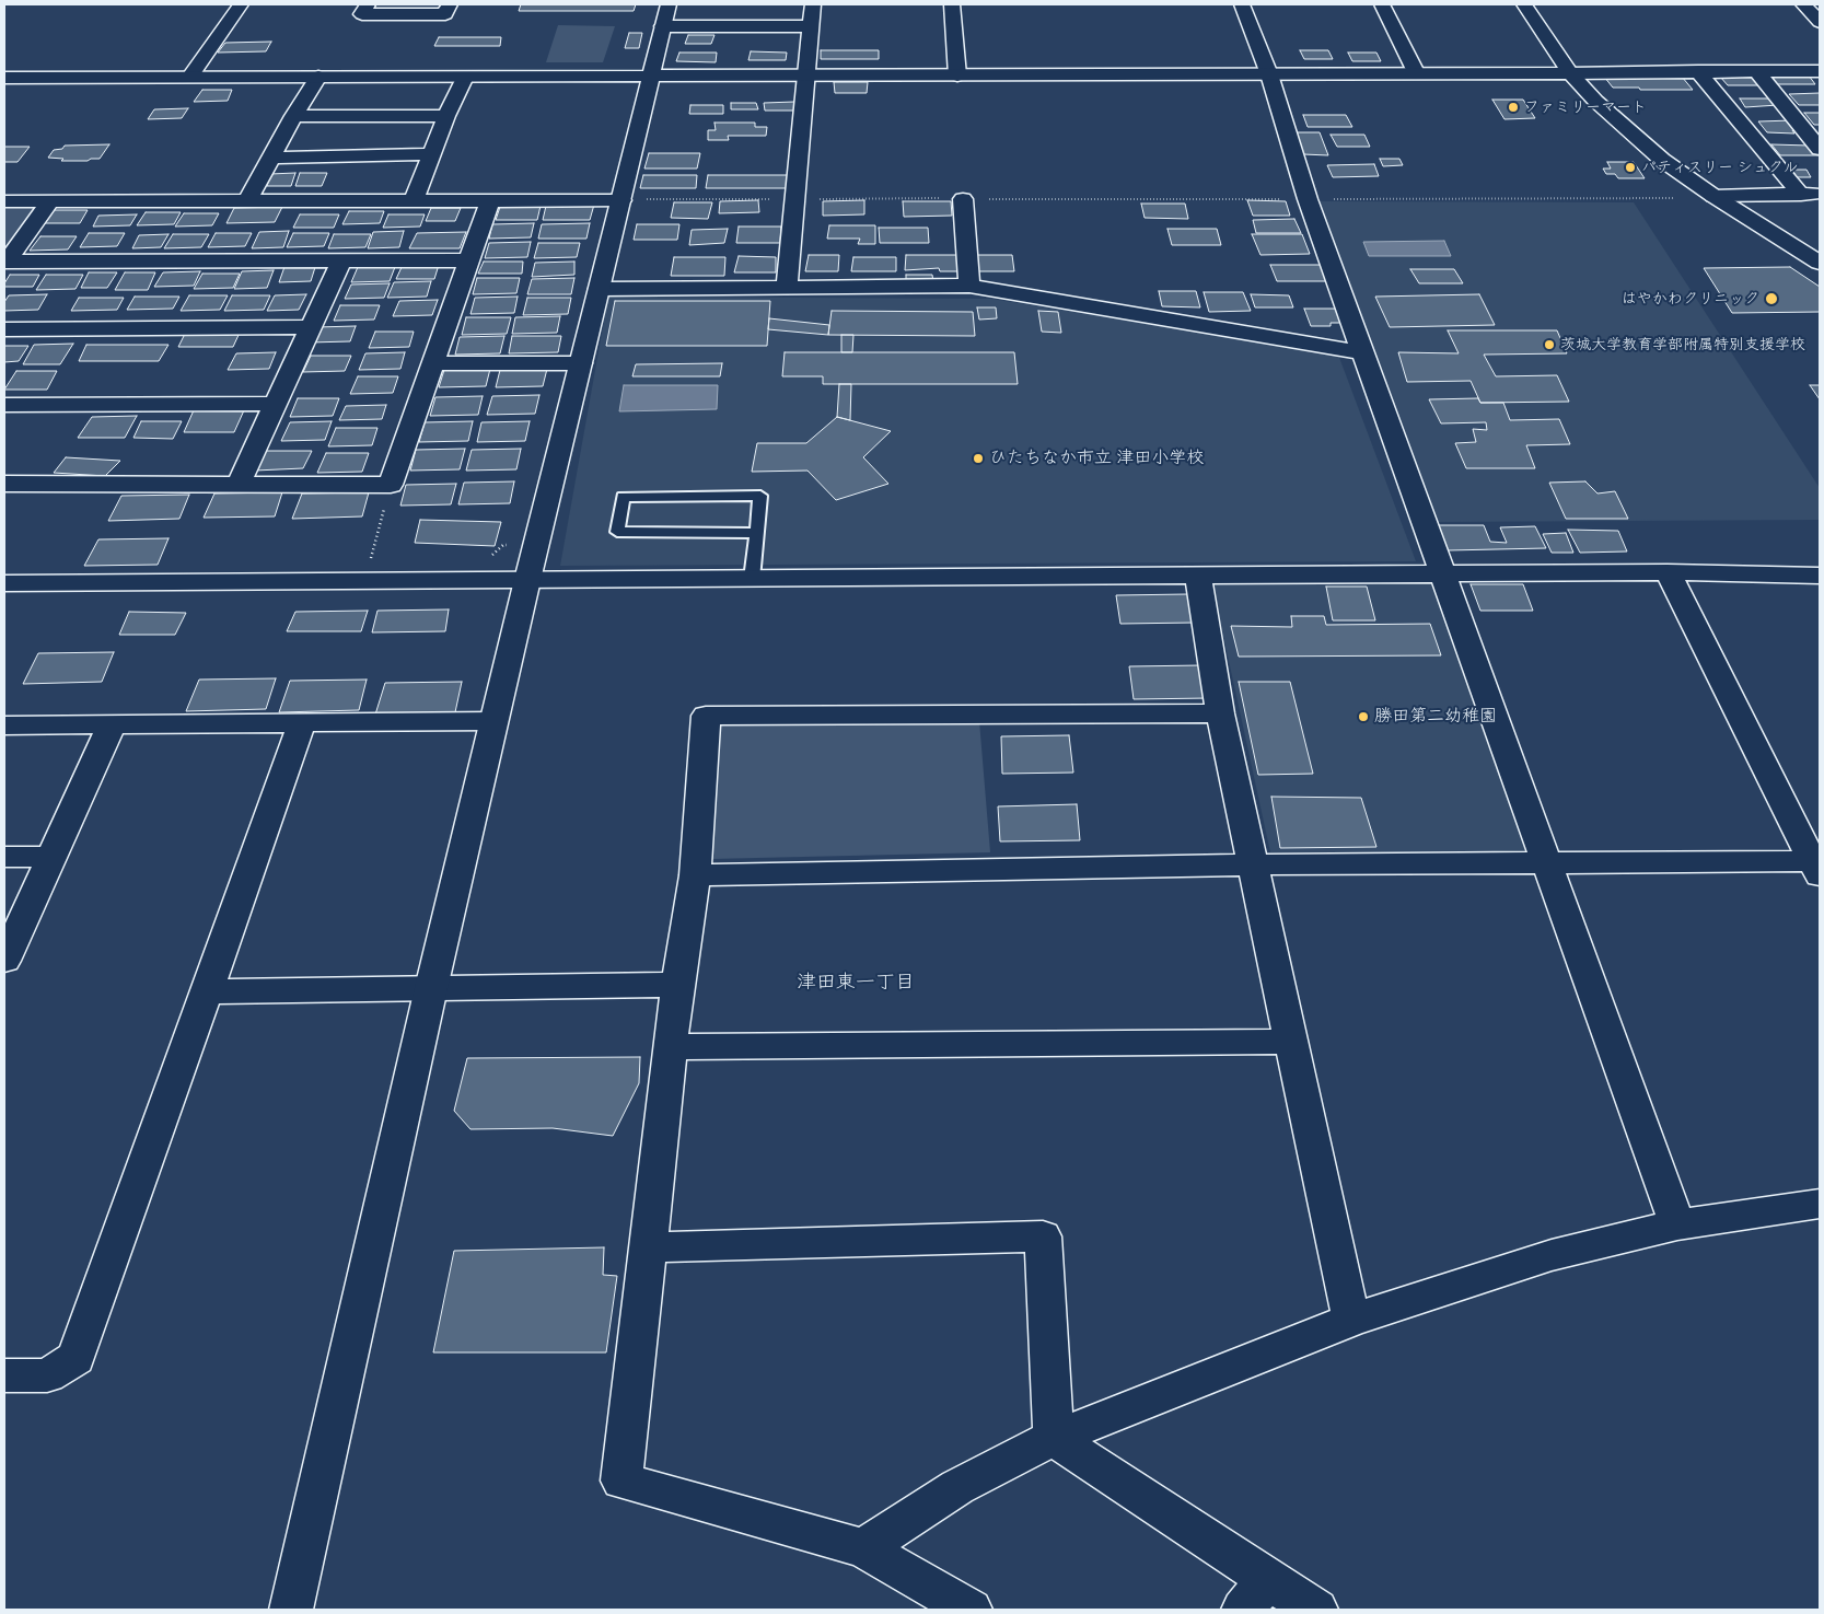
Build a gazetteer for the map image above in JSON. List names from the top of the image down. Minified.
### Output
{"districts":["津田東一丁目"],"places":["ファミリーマート","パティスリー シュクル","はやかわクリニック","茨城大学教育学部附属特別支援学校","ひたちなか市立 津田小学校","勝田第二幼稚園"]}
